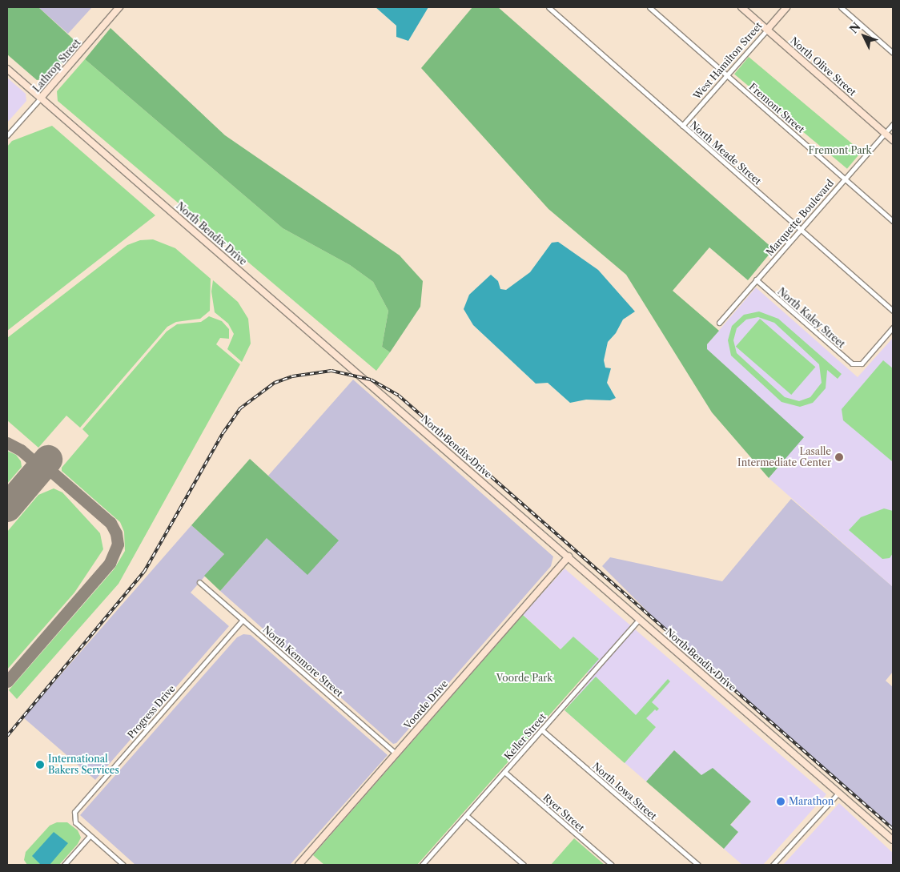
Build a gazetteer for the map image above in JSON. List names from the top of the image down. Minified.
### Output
{"streets":{"street":["West Hamilton Street","Lathrop Street","North Olive Street","Fremont Street","North Meade Street","Marquette Boulevard","North Bendix Drive","North Kaley Street","North Kenmore Street","Voorde Drive","Progress Drive","Keller Street","North Iowa Street","Ryer Street"]},"crossings":[["West Hamilton Street","North Olive Street"],["West Hamilton Street","Fremont Street"],["West Hamilton Street","North Meade Street"],["Lathrop Street","North Bendix Drive"],["North Olive Street","Marquette Boulevard"],["Fremont Street","Marquette Boulevard"],["North Meade Street","Marquette Boulevard"],["Marquette Boulevard","North Kaley Street"],["North Bendix Drive","Voorde Drive"],["North Bendix Drive","Keller Street"],["North Kenmore Street","Voorde Drive"],["North Kenmore Street","Progress Drive"],["Keller Street","North Iowa Street"],["Keller Street","Ryer Street"]],"parks":["Fremont Park","Voorde Park"],"places":["Lasalle Intermediate Center","International Bakers Services","Marathon"],"north":"top left"}
